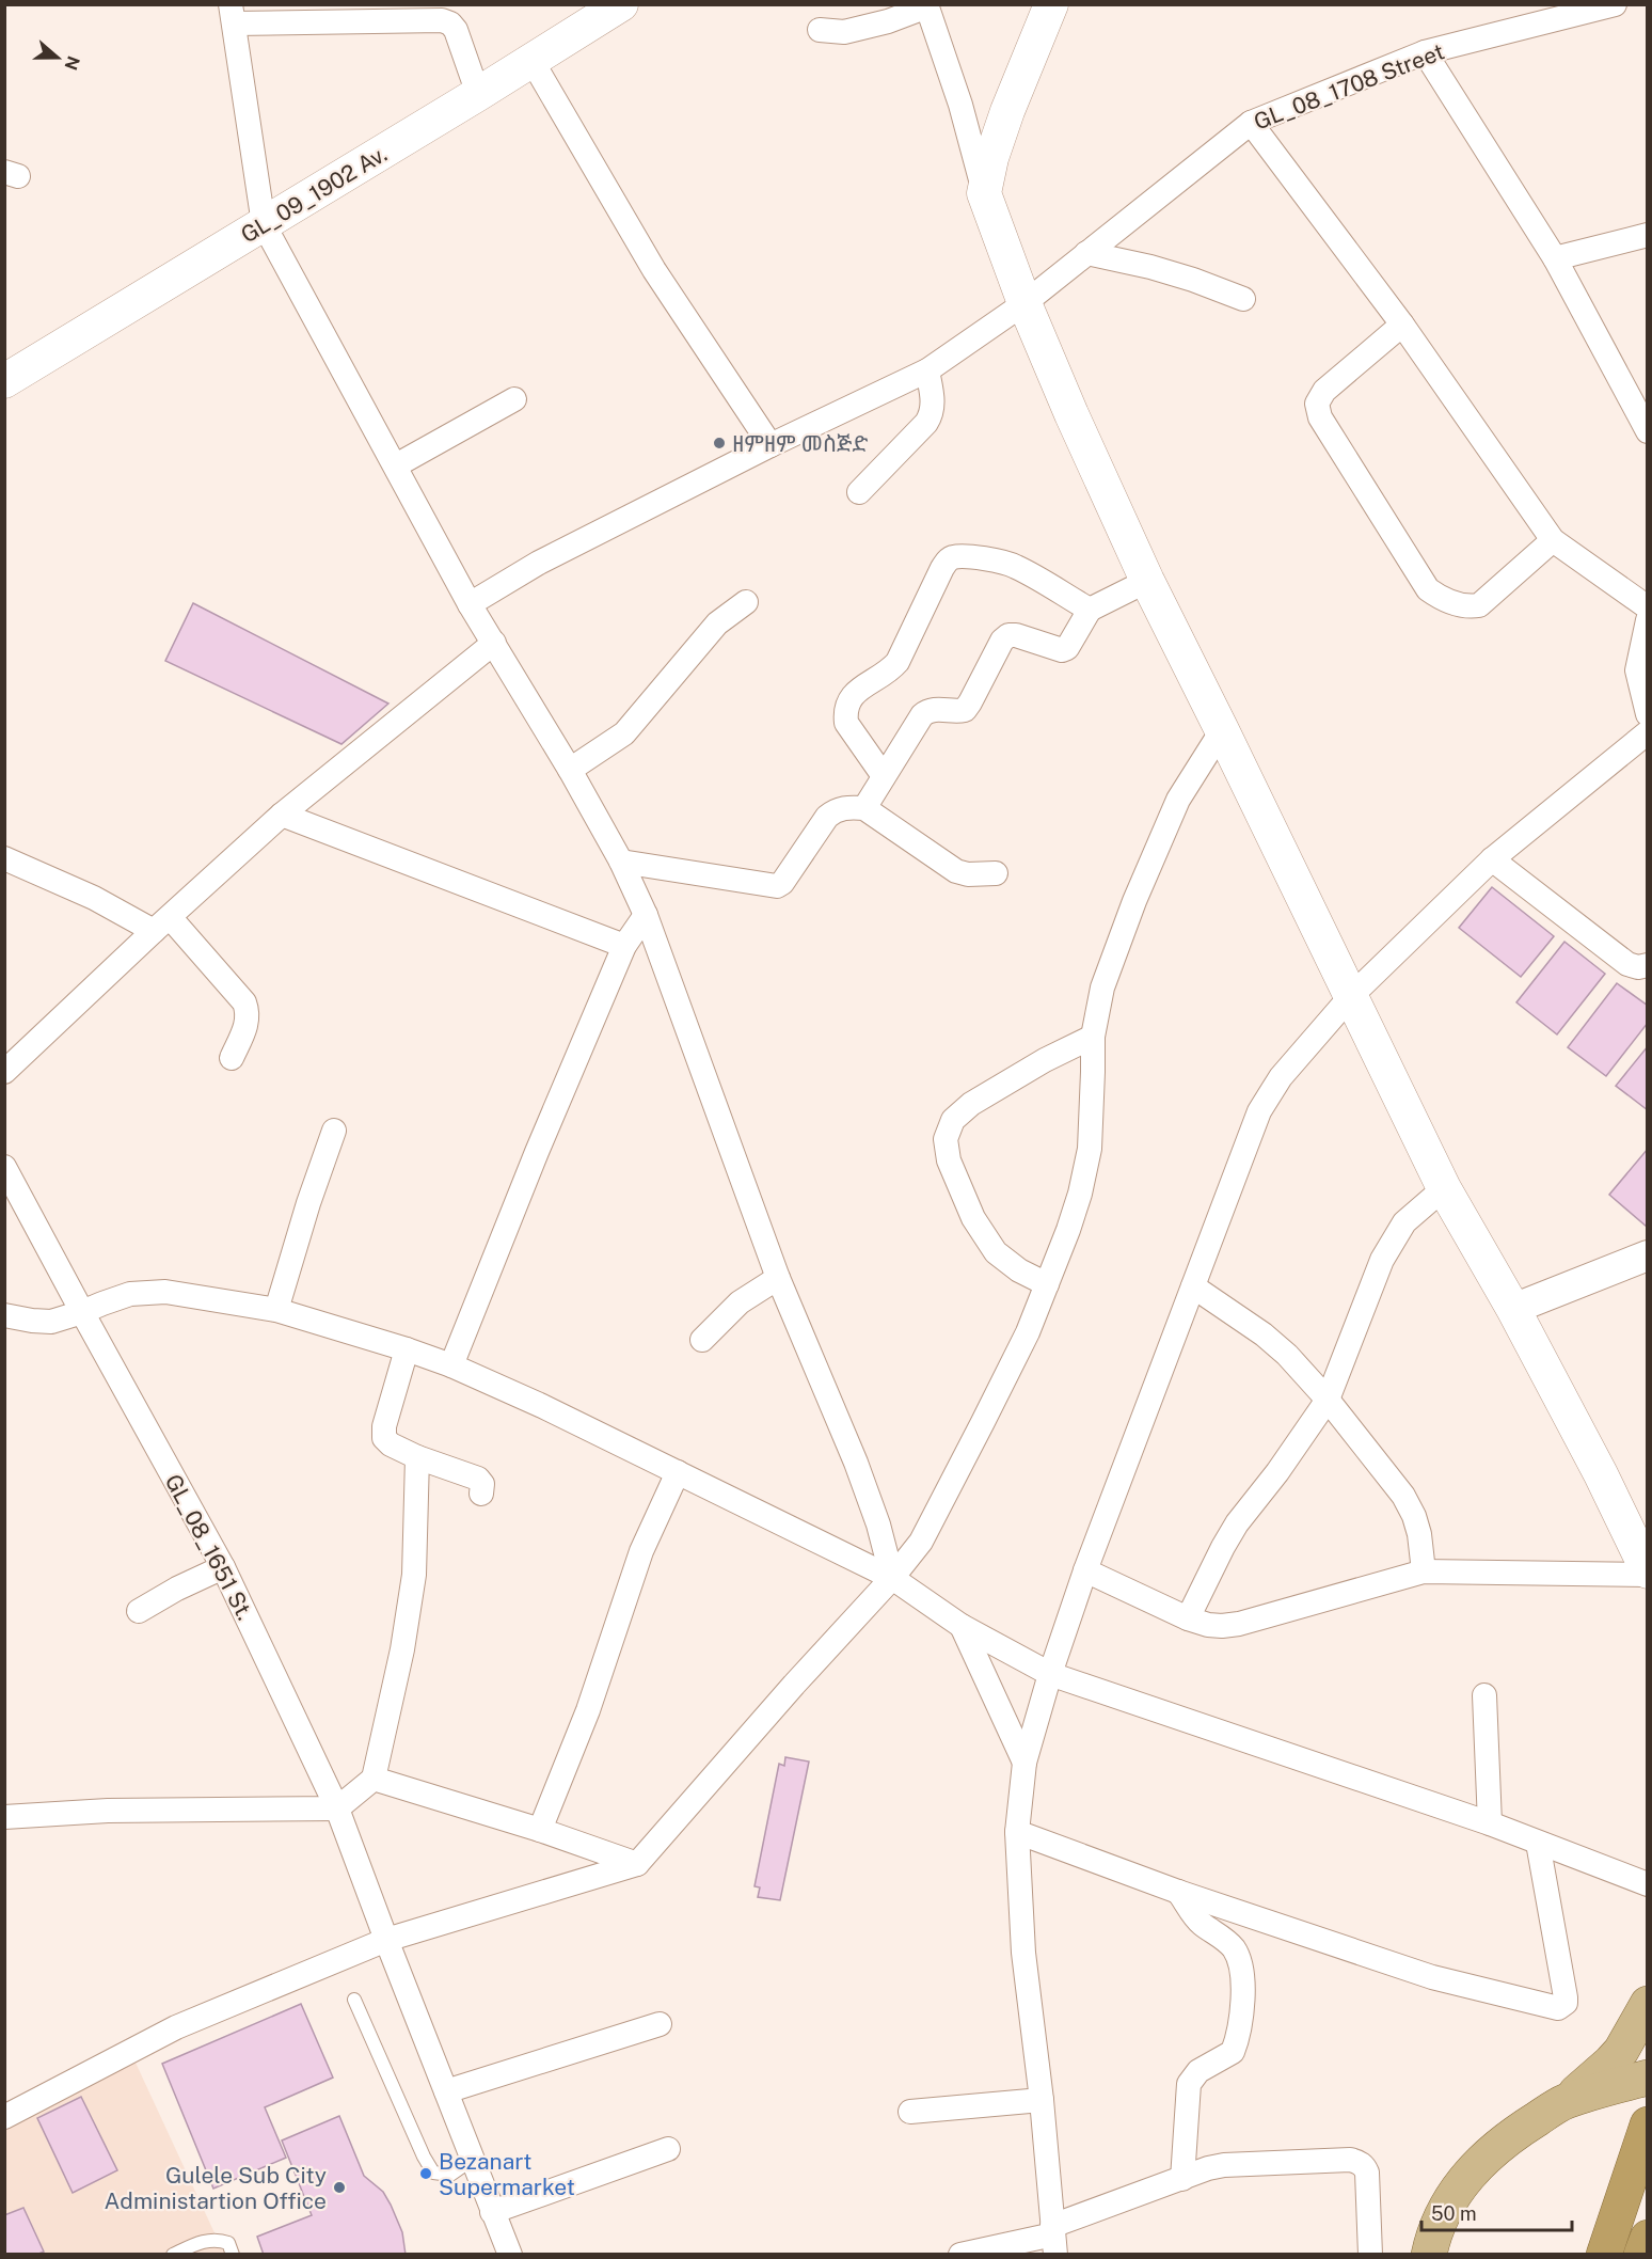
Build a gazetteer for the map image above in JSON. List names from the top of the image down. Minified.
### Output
{"streets":{"main road":["GL_09_1902 Av."],"street":["GL_08_1708 Street","GL_08_1651 St."]},"places":["ዘምዘም መስጅድ","Bezanart Supermarket","Gulele Sub City Administartion Office"],"scale_bar":"50 m","north":"right"}
